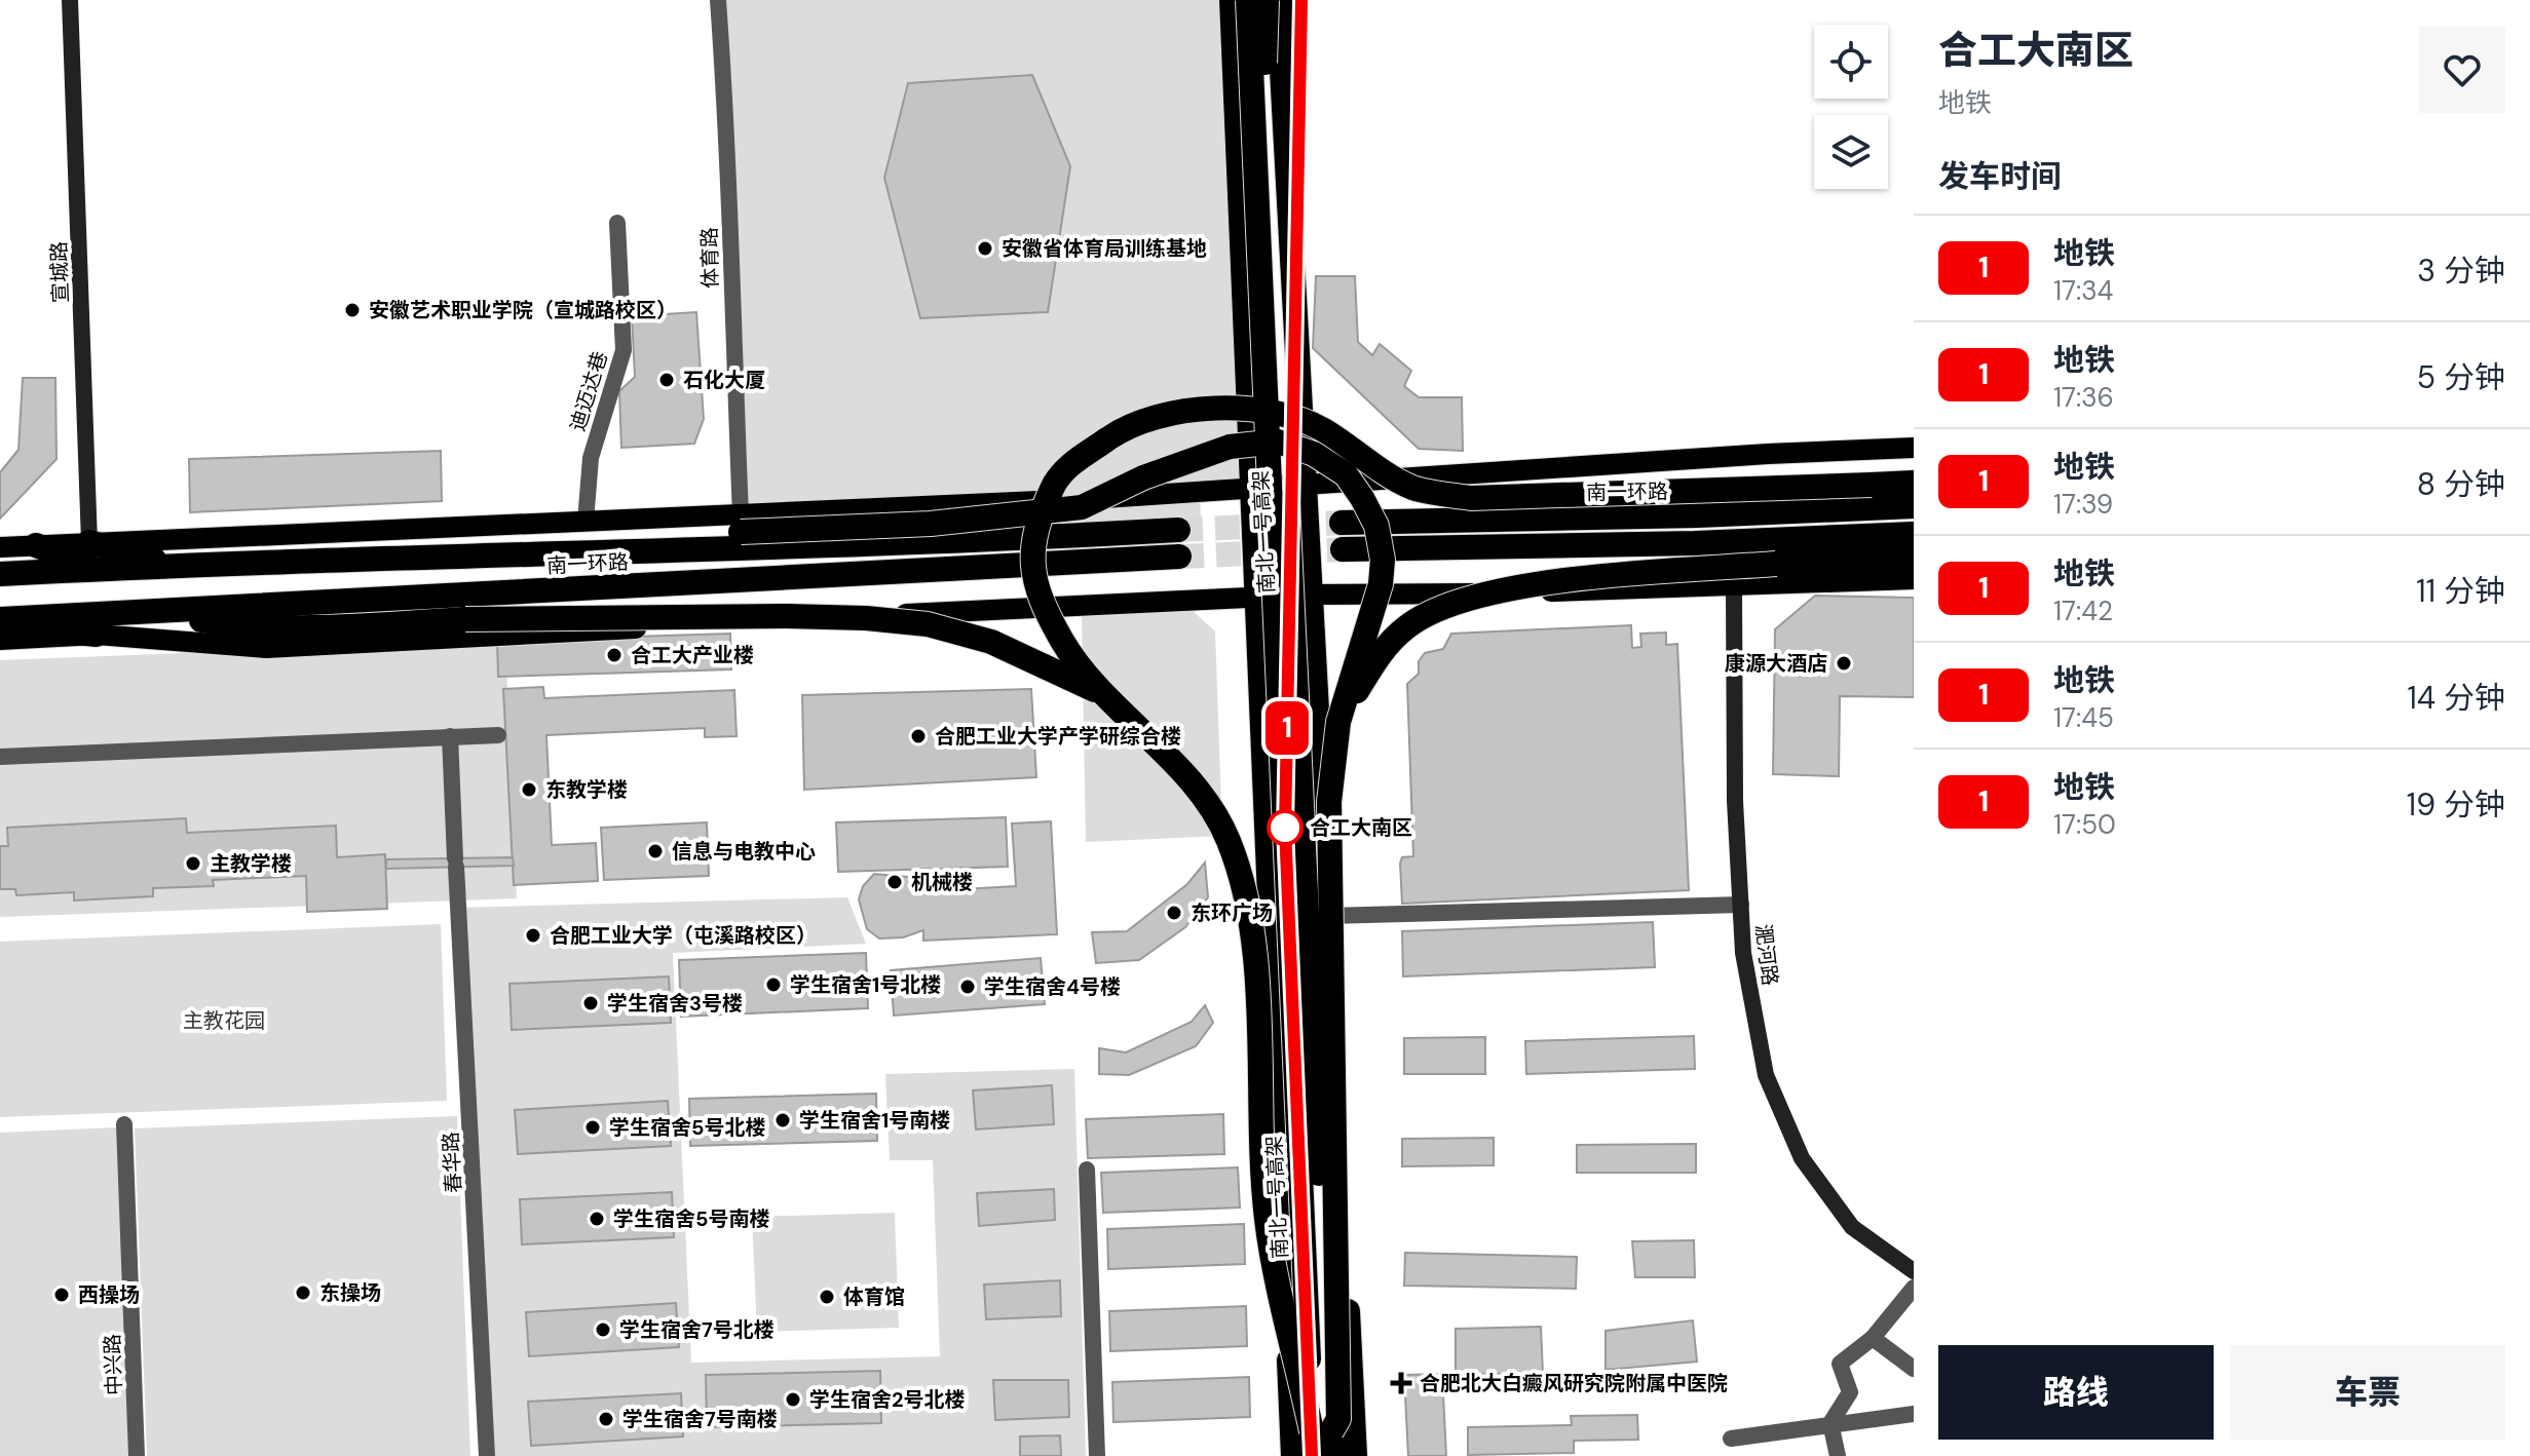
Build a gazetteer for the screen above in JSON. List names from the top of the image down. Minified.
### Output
{"streets":{"highway":["南一环路","南北一号高架"],"street":["体育路","宣城路","迪迈达巷","淝河路","春华路","中兴路"]},"parks":["主教花园"],"places":{"other":["安徽省体育局训练基地","安徽艺术职业学院（宣城路校区）","石化大厦","合工大产业楼","康源大酒店","合肥工业大学产学研综合楼","东教学楼","合工大南区","信息与电教中心","主教学楼","机械楼","东环广场","合肥工业大学（屯溪路校区）","学生宿舍1号北楼","学生宿舍4号楼","学生宿舍3号楼","学生宿舍1号南楼","学生宿舍5号北楼","学生宿舍5号南楼","东操场","西操场","体育馆","学生宿舍7号北楼","学生宿舍2号北楼","学生宿舍7号南楼"],"health":["合肥北大白癜风研究院附属中医院"]},"lines":["metro line 1"],"page":{"on_map":"1","heading":[["合工大南区","地铁"],"发车时间"],"list":[{"mark":"1","name":"地铁","note":"17:34","value":"3 分钟"},{"mark":"1","name":"地铁","note":"17:36","value":"5 分钟"},{"mark":"1","name":"地铁","note":"17:39","value":"8 分钟"},{"mark":"1","name":"地铁","note":"17:42","value":"11 分钟"},{"mark":"1","name":"地铁","note":"17:45","value":"14 分钟"},{"mark":"1","name":"地铁","note":"17:50","value":"19 分钟"}],"buttons":["路线","车票"]}}
